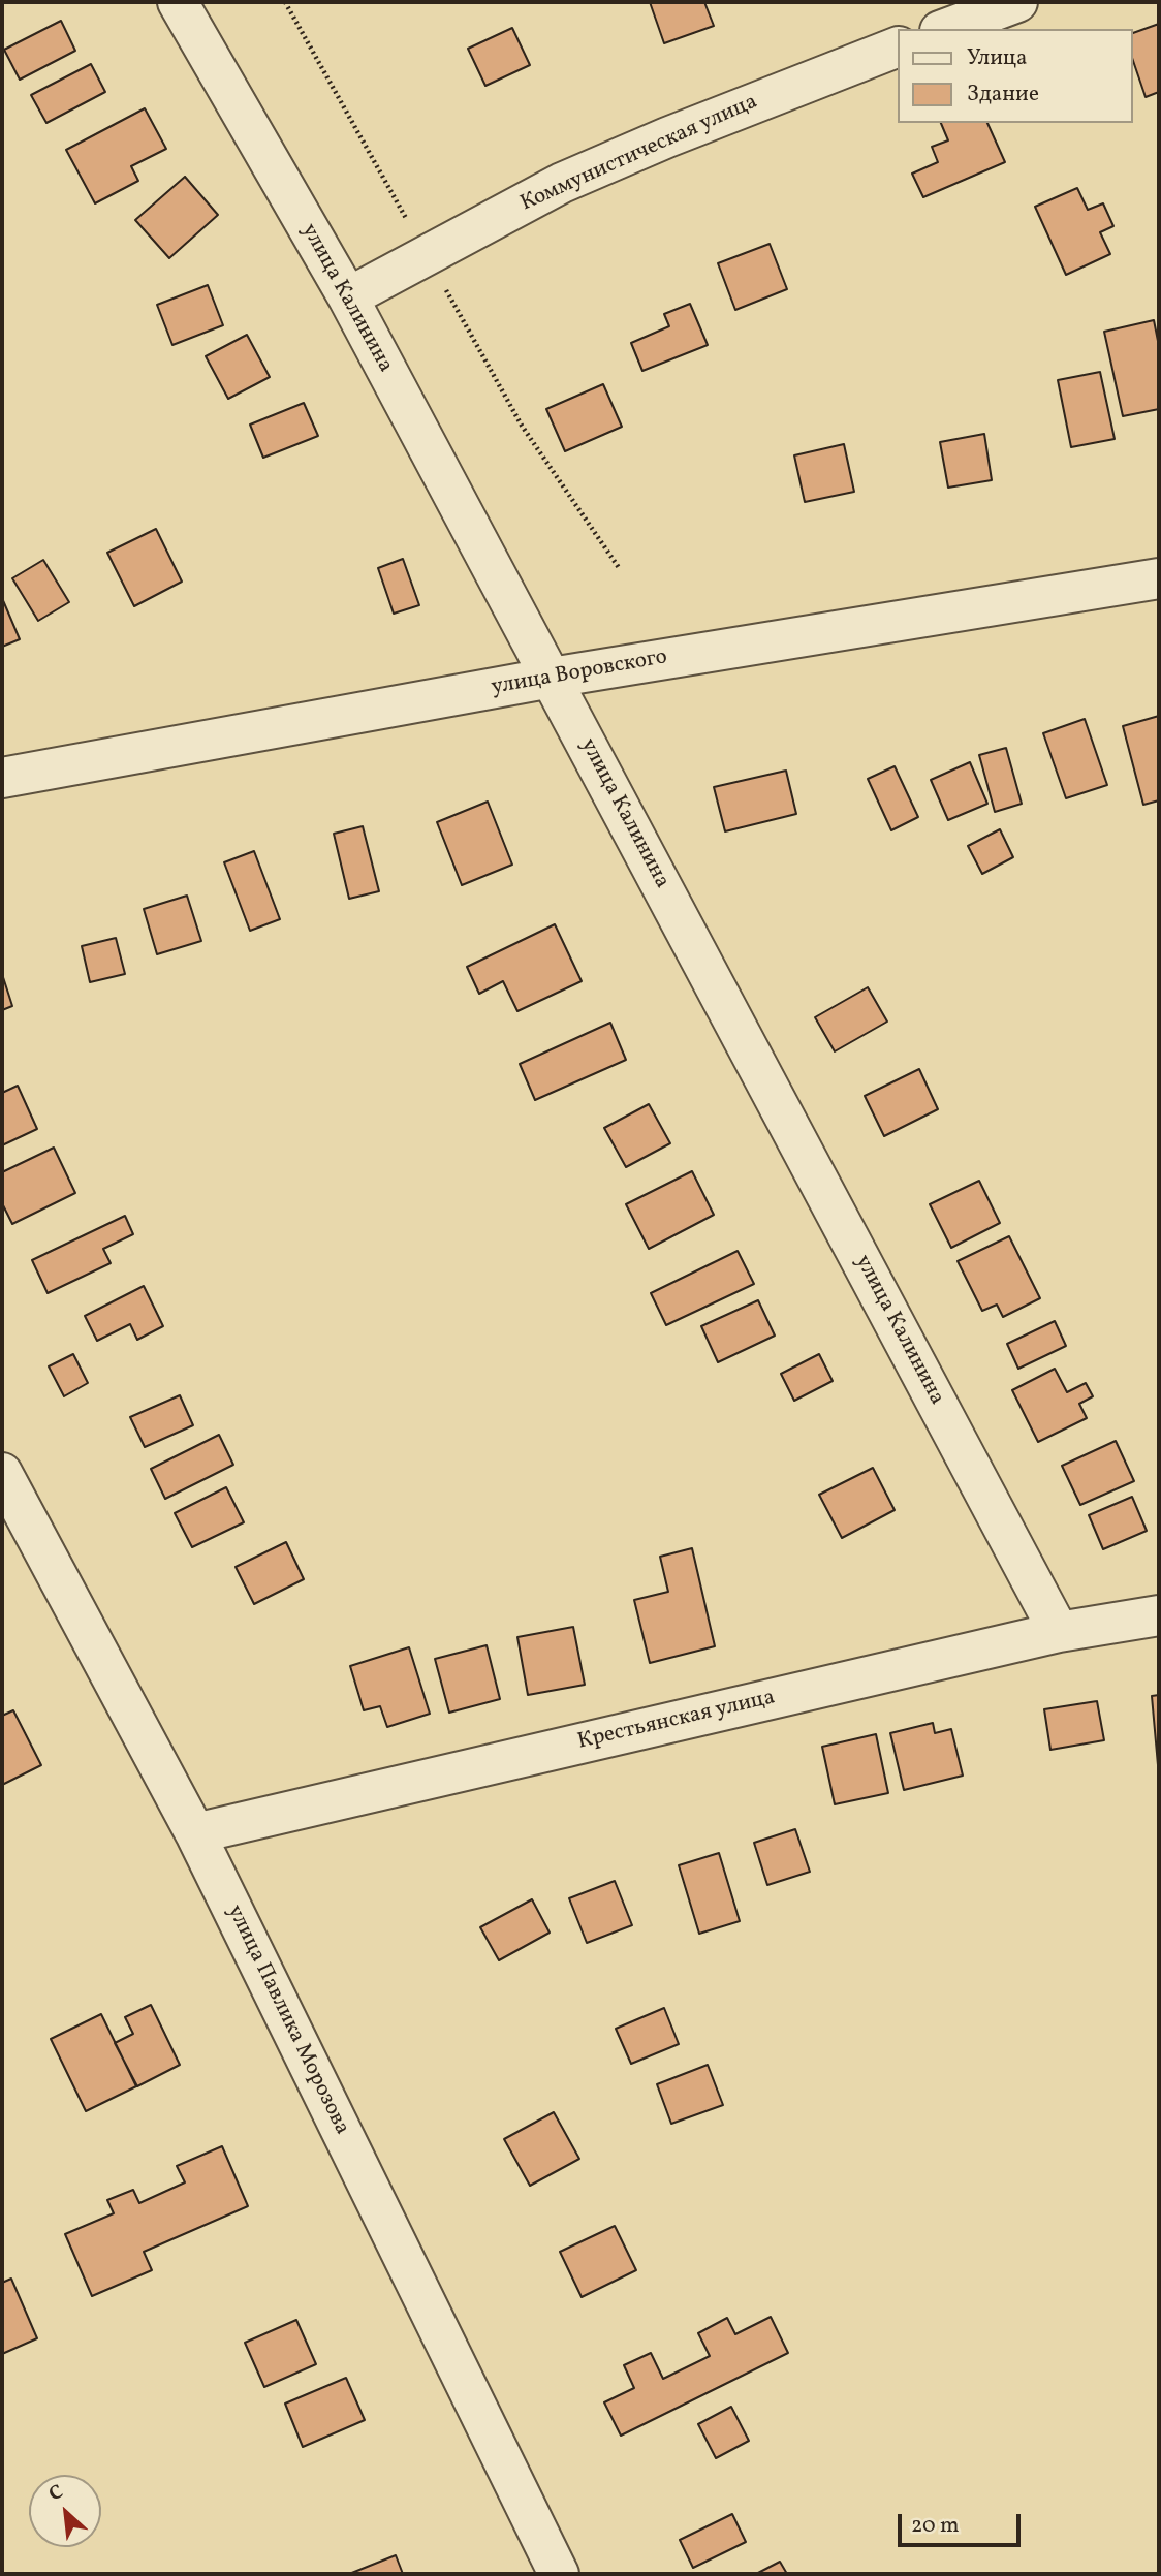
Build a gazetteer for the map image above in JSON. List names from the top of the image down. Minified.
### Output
{"streets":{"street":["Коммунистическая улица","улица Калинина","улица Воровского","Крестьянская улица","улица Павлика Морозова"]},"crossings":[["Коммунистическая улица","улица Калинина"],["улица Калинина","улица Воровского"],["улица Калинина","Крестьянская улица"],["Крестьянская улица","улица Павлика Морозова"]],"legend":["Улица","Здание"],"scale_bar":"20 m","north":"top left"}
